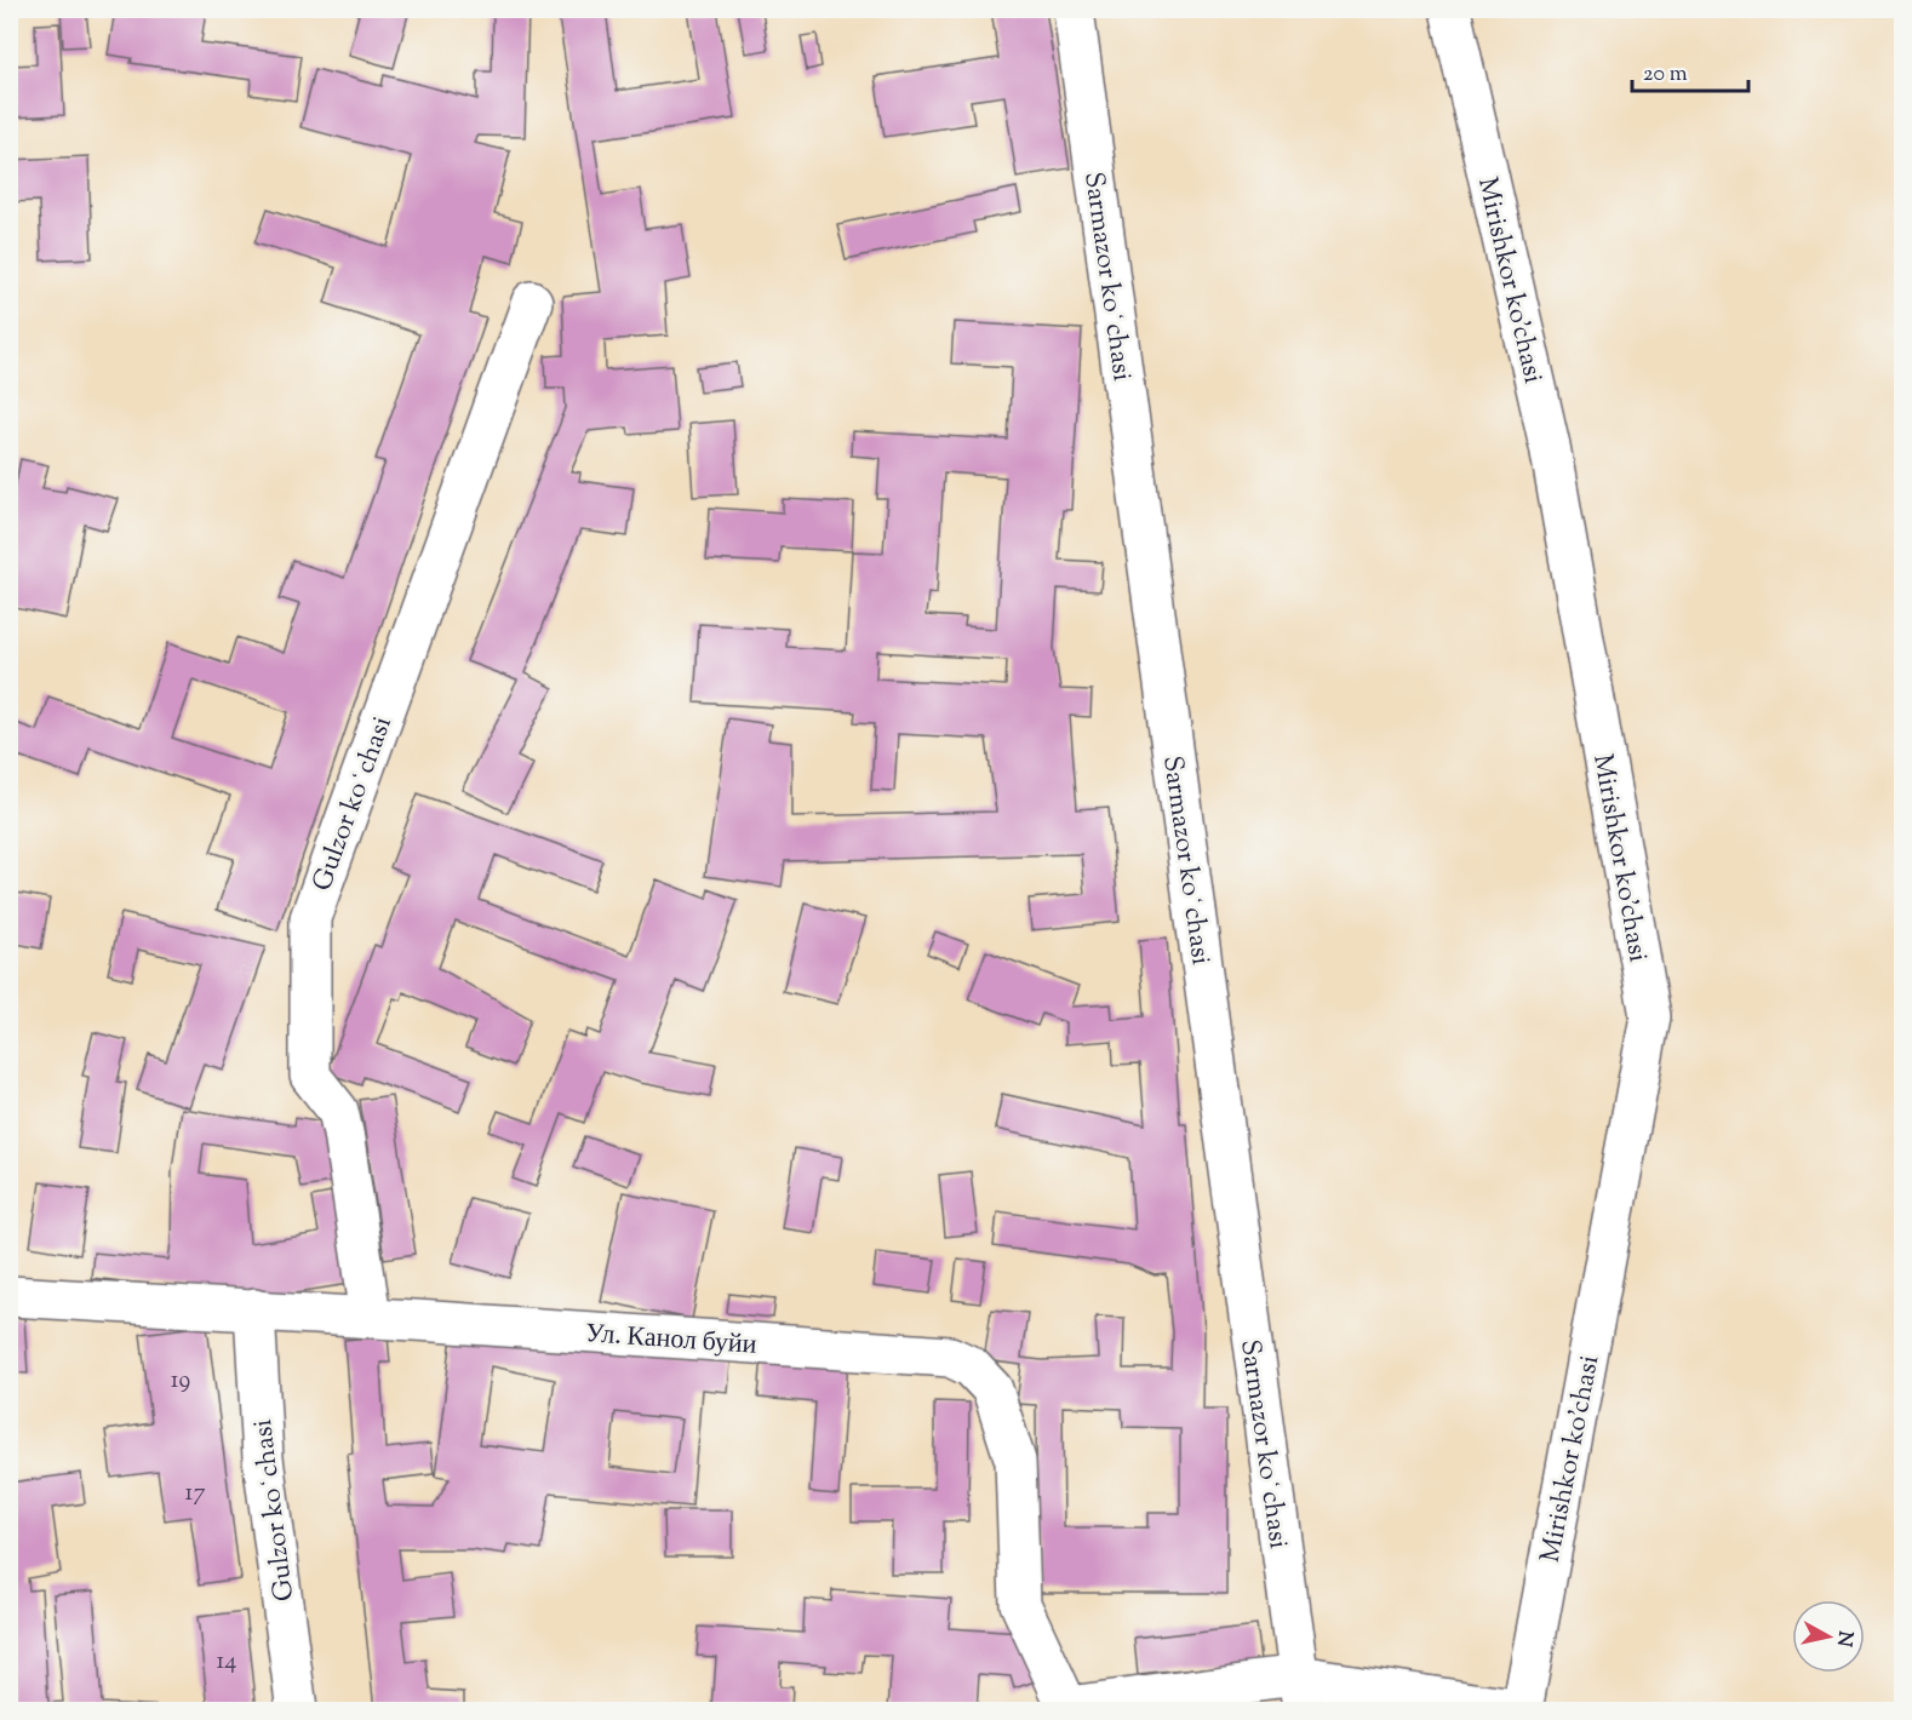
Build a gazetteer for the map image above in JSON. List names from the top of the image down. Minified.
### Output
{"streets":{"street":["Sarmazor koʻchasi","Mirishkor ko'chasi","Gulzor koʻchasi","Ул. Канол буйи"]},"crossings":[["Sarmazor koʻchasi","Mirishkor ko'chasi"],["Mirishkor ko'chasi","Ул. Канол буйи"],["Gulzor koʻchasi","Ул. Канол буйи"]],"house_numbers":["19","17","14"],"scale_bar":"20 m","north":"right"}
